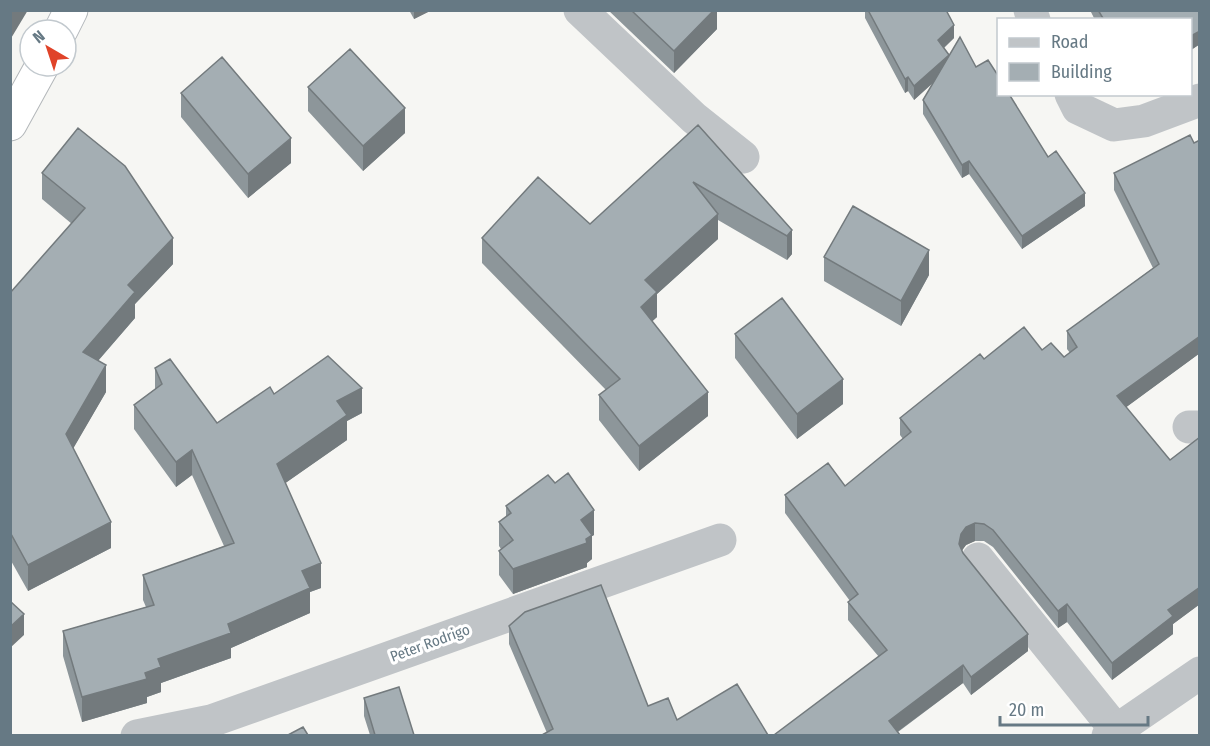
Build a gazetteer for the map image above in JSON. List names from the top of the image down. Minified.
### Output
{"streets":{"street":["Peter Rodrigo"]},"legend":["Road","Building"],"scale_bar":"20 m","north":"top left"}
